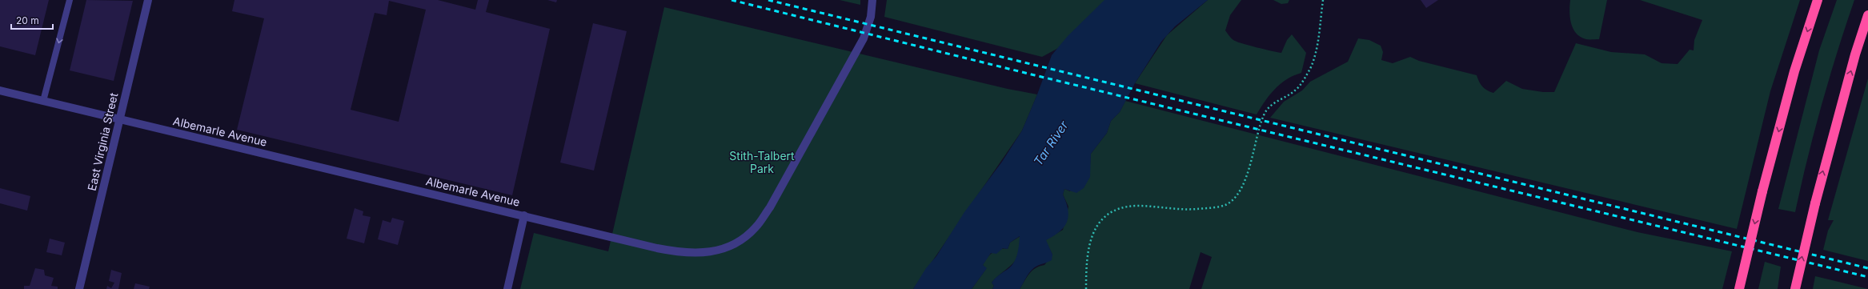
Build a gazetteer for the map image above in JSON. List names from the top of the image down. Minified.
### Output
{"streets":{"street":["Albemarle Avenue","East Virginia Street"]},"crossings":[["Albemarle Avenue","East Virginia Street"]],"water":["Tar River"],"parks":["Stith-Talbert Park"],"scale_bar":"20 m"}
